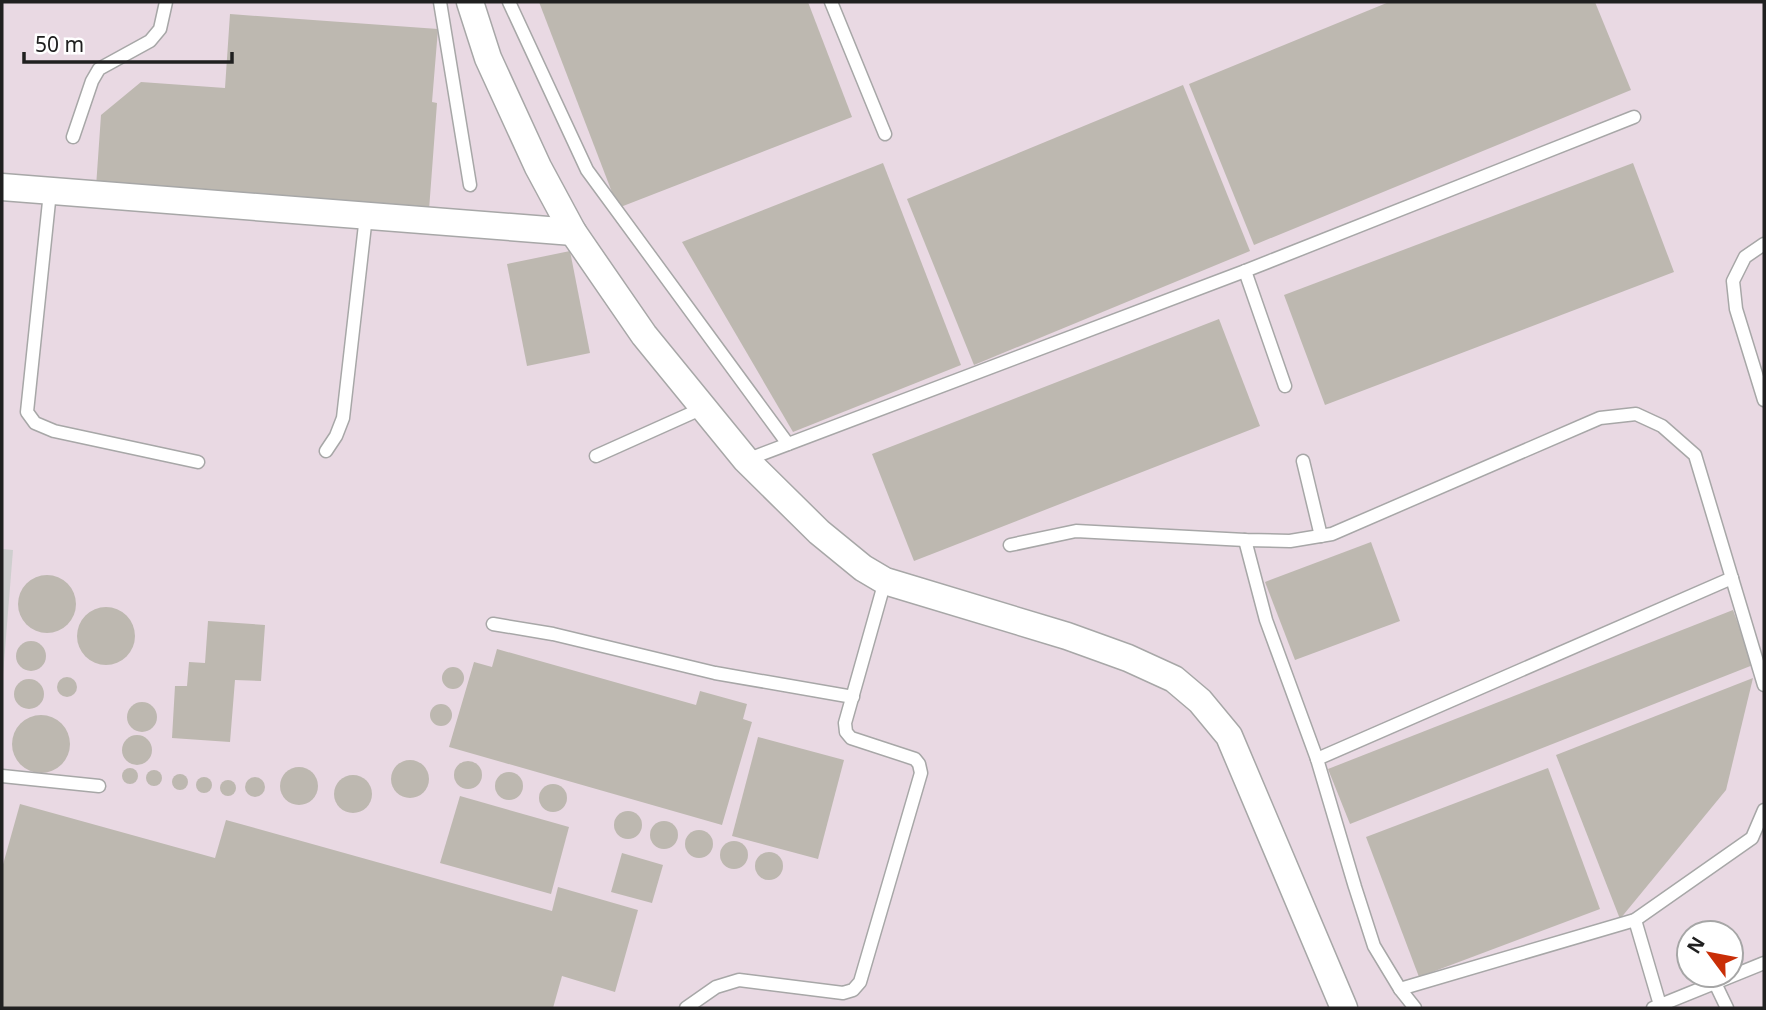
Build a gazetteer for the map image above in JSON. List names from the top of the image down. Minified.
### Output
{"scale_bar":"50 m","north":"top left"}
